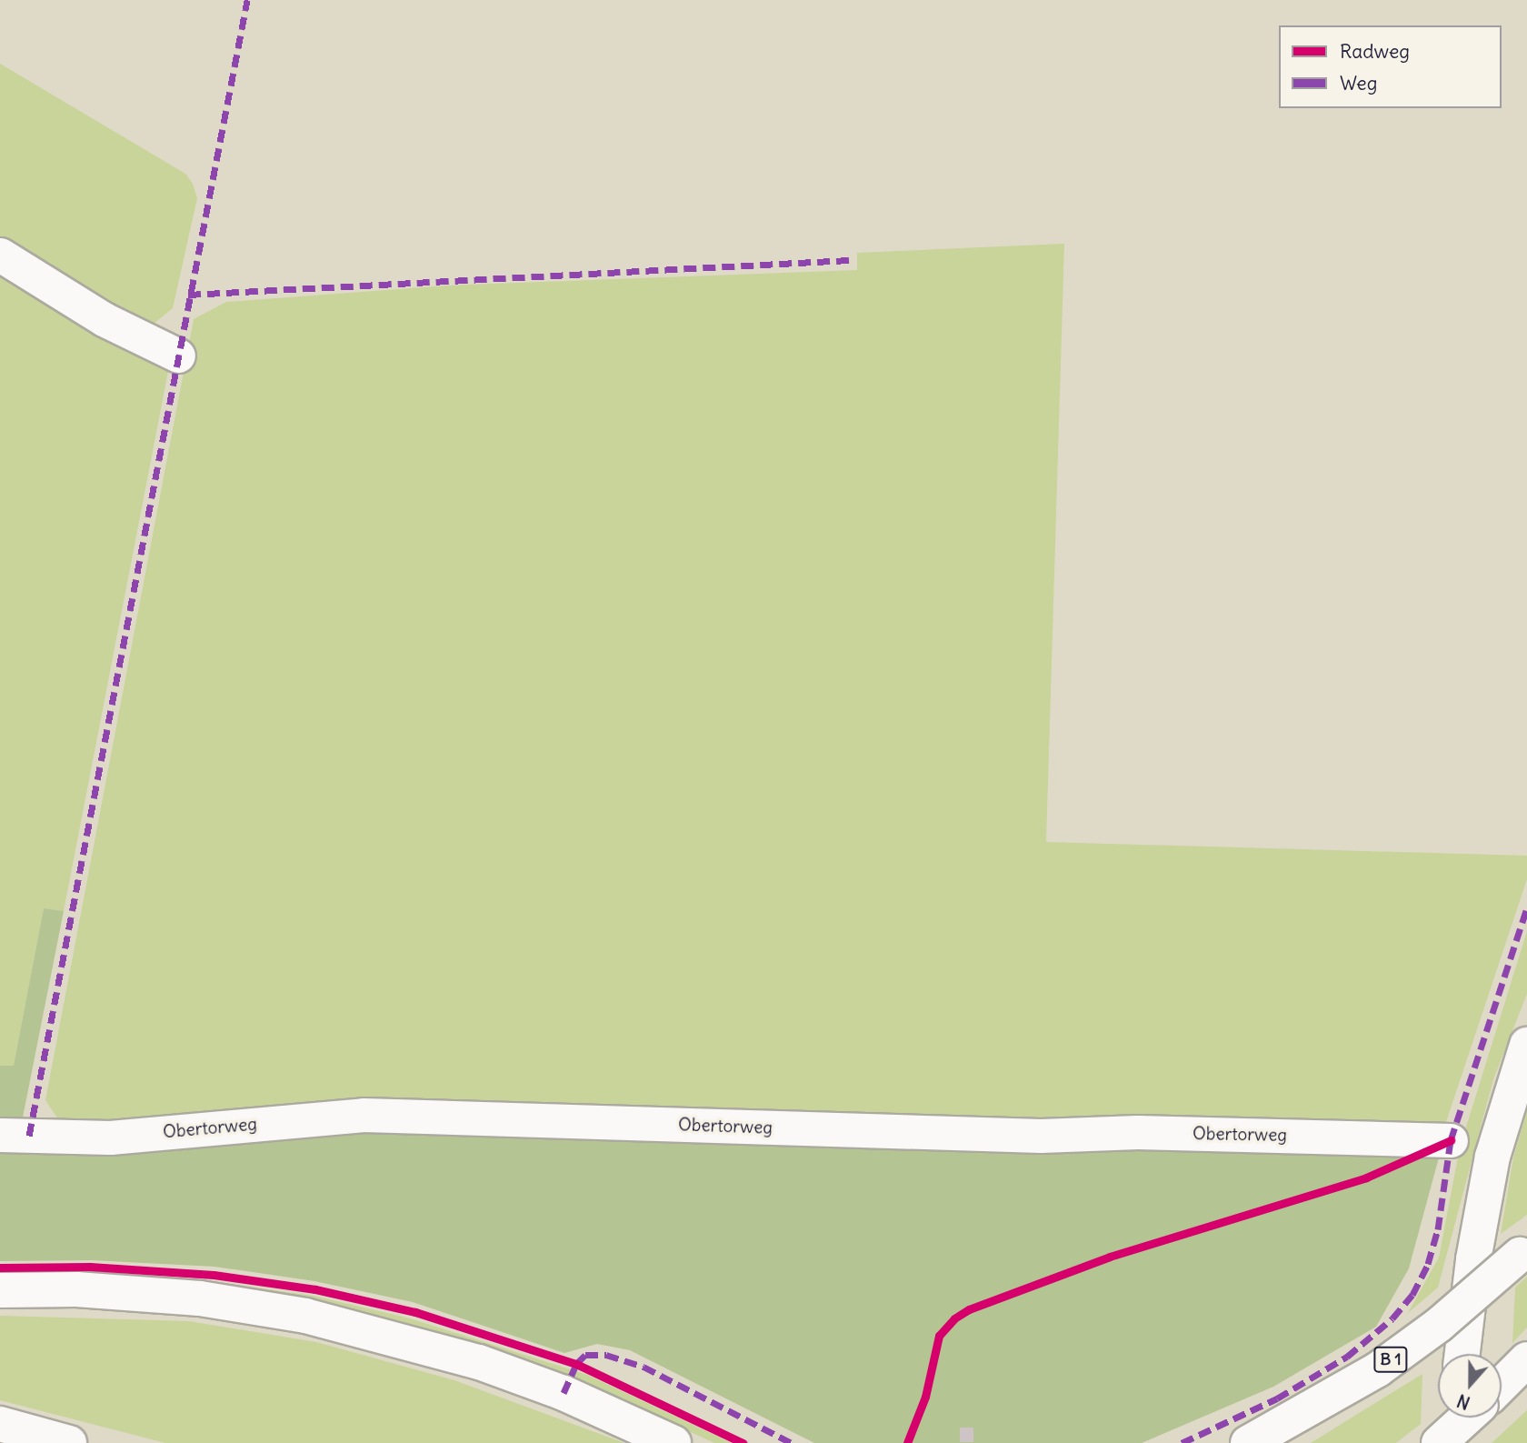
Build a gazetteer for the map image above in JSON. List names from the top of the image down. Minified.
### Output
{"streets":{"highway":["B 1"],"lane":["Obertorweg"]},"legend":["Radweg","Weg"],"north":"bottom"}
